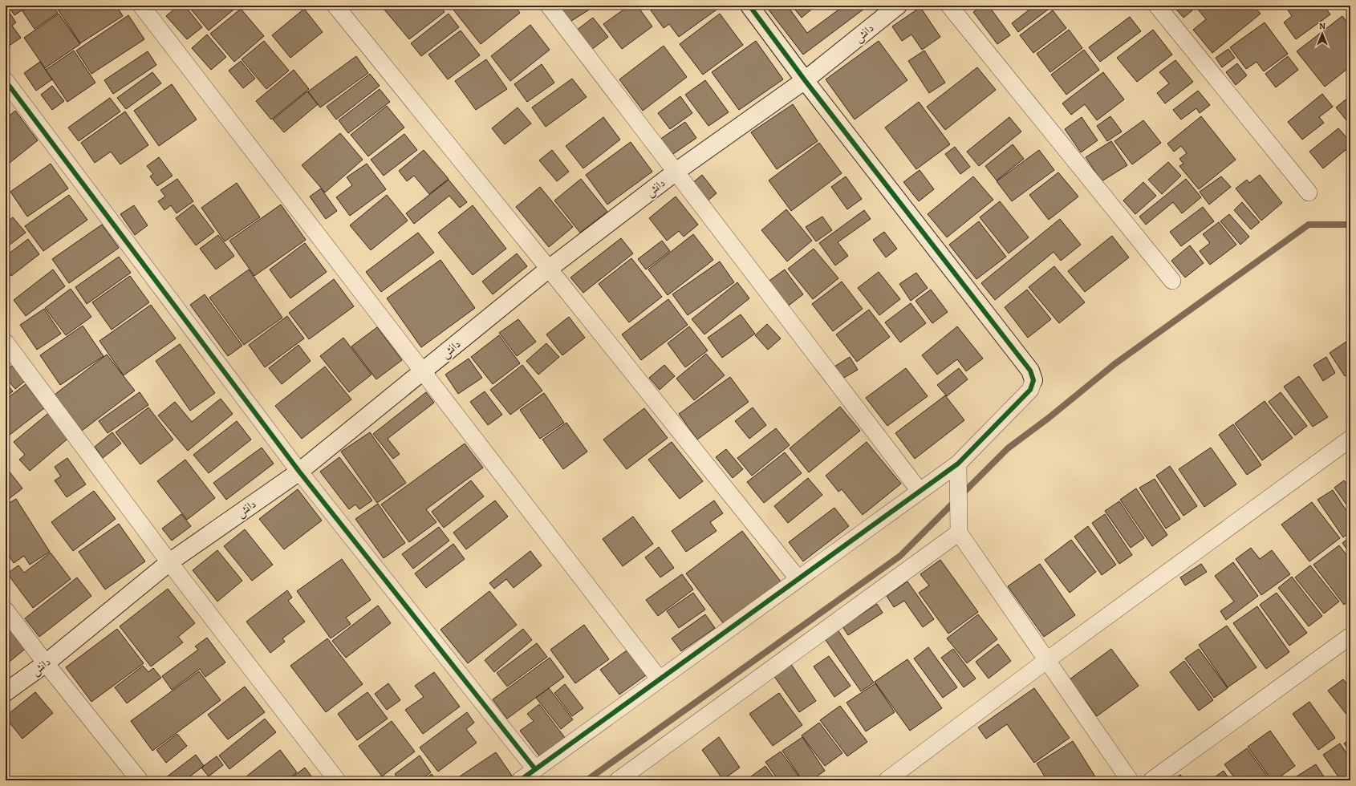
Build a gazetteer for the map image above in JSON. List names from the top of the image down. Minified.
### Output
{"streets":{"main road":["دانش"]},"north":"top"}
